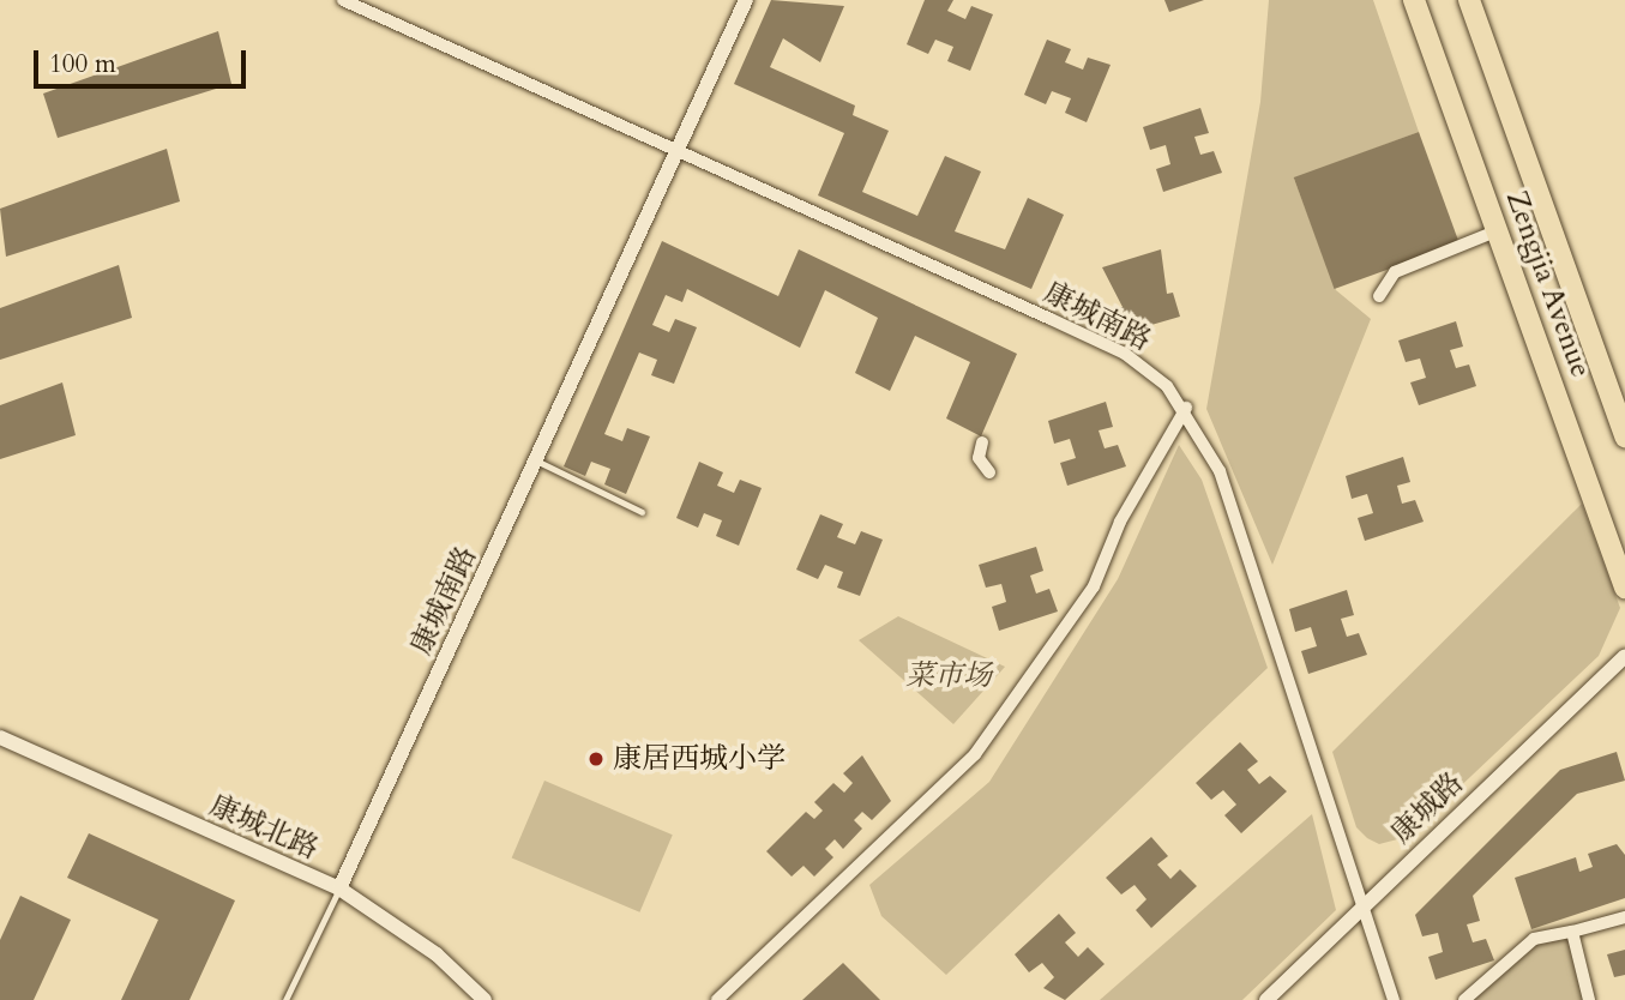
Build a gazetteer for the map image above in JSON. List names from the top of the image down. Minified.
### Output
{"streets":{"highway":["Zengjia Avenue"],"street":["康城南路","康城路","康城北路"]},"crossings":[["康城南路","康城路"],["康城南路","康城北路"]],"parks":["菜市场"],"places":["康居西城小学"],"scale_bar":"100 m"}
